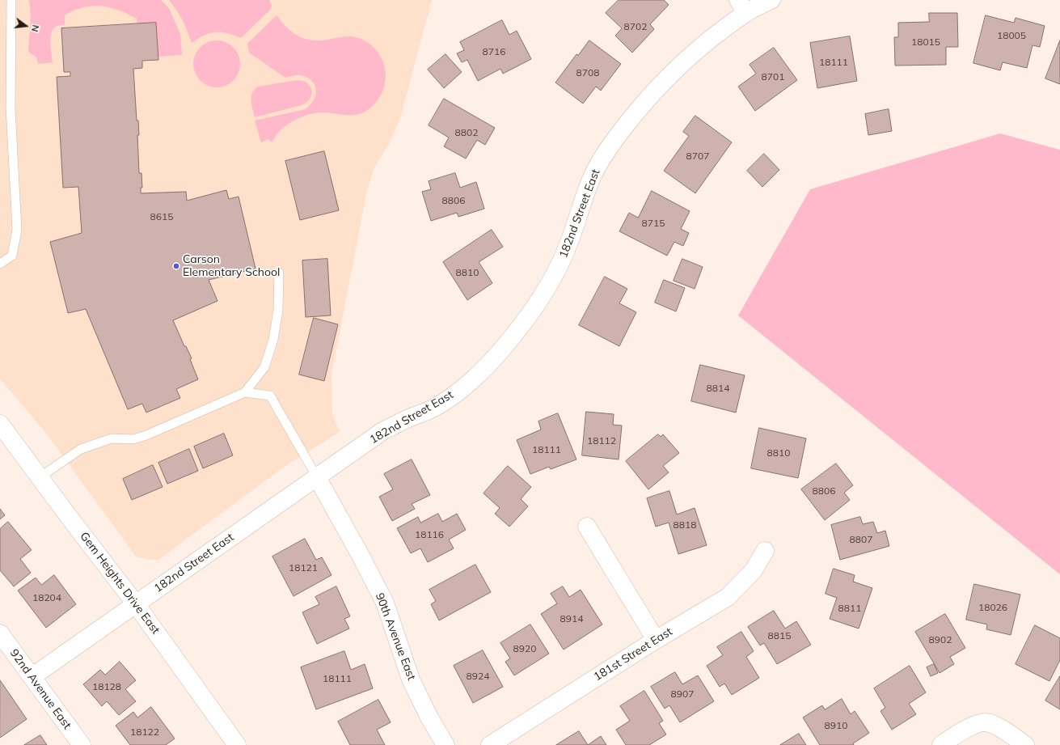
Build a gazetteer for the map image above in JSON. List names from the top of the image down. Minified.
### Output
{"streets":{"street":["182nd Street East","Gem Heights Drive East","90th Avenue East","181st Street East","92nd Avenue East"]},"crossings":[["182nd Street East","Gem Heights Drive East"],["182nd Street East","90th Avenue East"],["182nd Street East","92nd Avenue East"]],"places":["Carson Elementary School"],"house_numbers":["8702","18005","18015","8716","18111","8708","8701","8802","8707","8806","8615","8715","8810","8814","18112","18111","8810","8806","8818","18116","8807","18121","18204","18026","8811","8914","8815","8902","8920","8924","18111","18128","8907","8910","18122"],"north":"right"}
